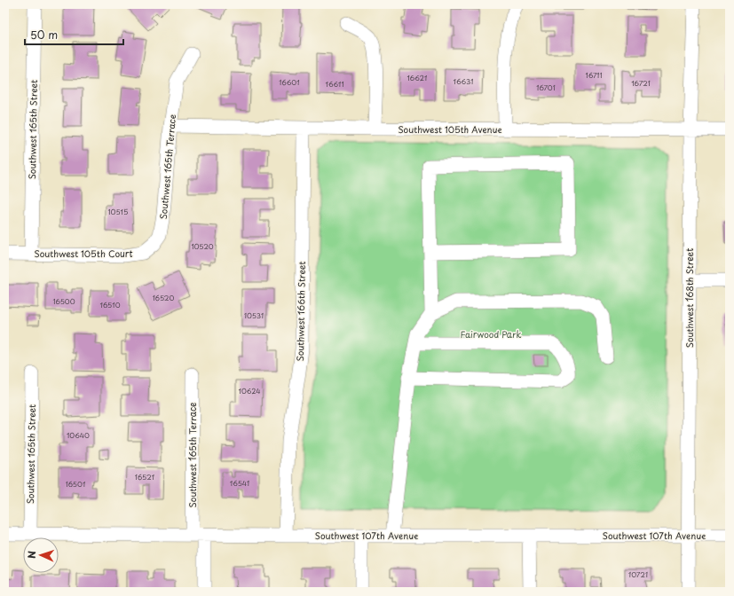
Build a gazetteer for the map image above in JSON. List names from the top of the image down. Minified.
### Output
{"streets":{"street":["Southwest 165th Street","Southwest 105th Avenue","Southwest 165th Terrace","Southwest 105th Court","Southwest 168th Street","Southwest 166th Street","Southwest 107th Avenue"]},"crossings":[["Southwest 165th Street","Southwest 105th Court"],["Southwest 165th Street","Southwest 107th Avenue"],["Southwest 105th Avenue","Southwest 165th Terrace"],["Southwest 105th Avenue","Southwest 168th Street"],["Southwest 105th Avenue","Southwest 166th Street"],["Southwest 165th Terrace","Southwest 105th Court"],["Southwest 165th Terrace","Southwest 107th Avenue"],["Southwest 168th Street","Southwest 107th Avenue"],["Southwest 166th Street","Southwest 107th Avenue"]],"parks":["Fairwood Park"],"house_numbers":["16711","16621","16631","16601","16721","16611","16701","10515","10520","16520","16500","16510","10531","10624","10640","16521","16541","16501","10721"],"scale_bar":"50 m","north":"left"}
